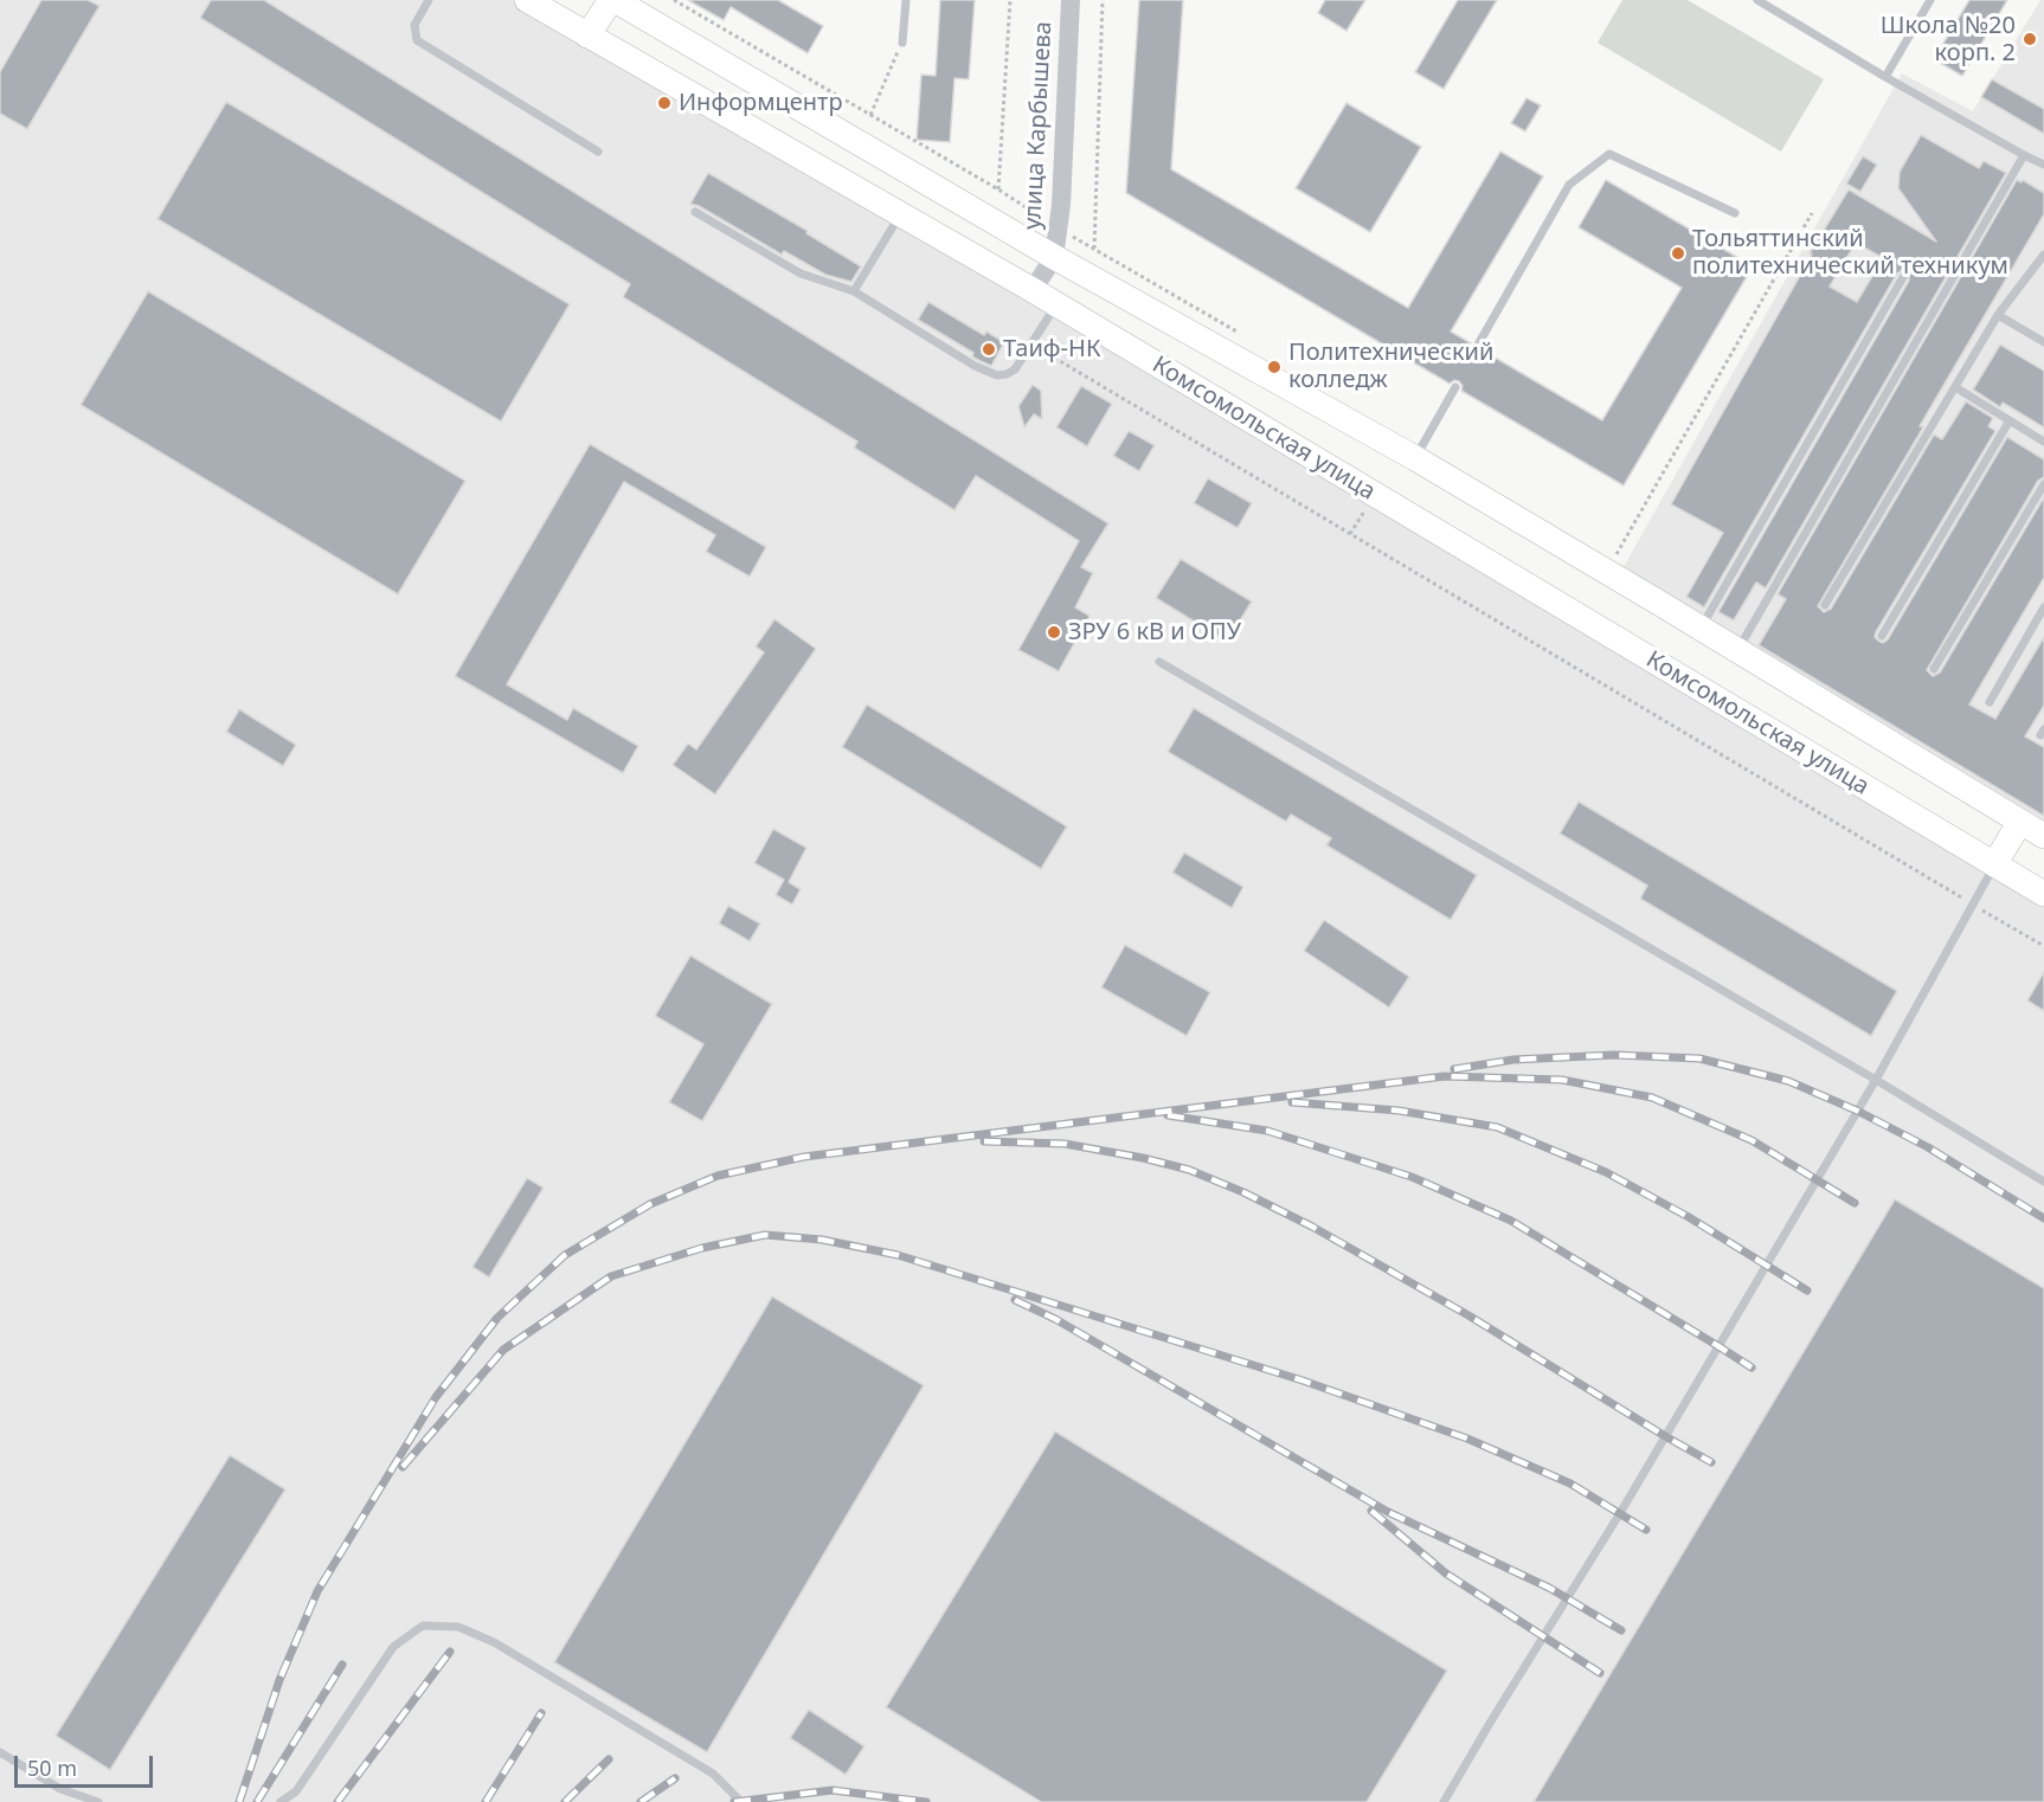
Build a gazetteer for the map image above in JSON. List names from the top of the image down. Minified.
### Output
{"streets":{"main road":["Комсомольская улица"],"street":["улица Карбышева"]},"crossings":[["улица Карбышева","Комсомольская улица"]],"places":["Школа №20 корп. 2","Информцентр","Тольяттинский политехнический техникум","Таиф-НК","Политехнический колледж","ЗРУ 6 кВ и ОПУ"],"scale_bar":"50 m"}
